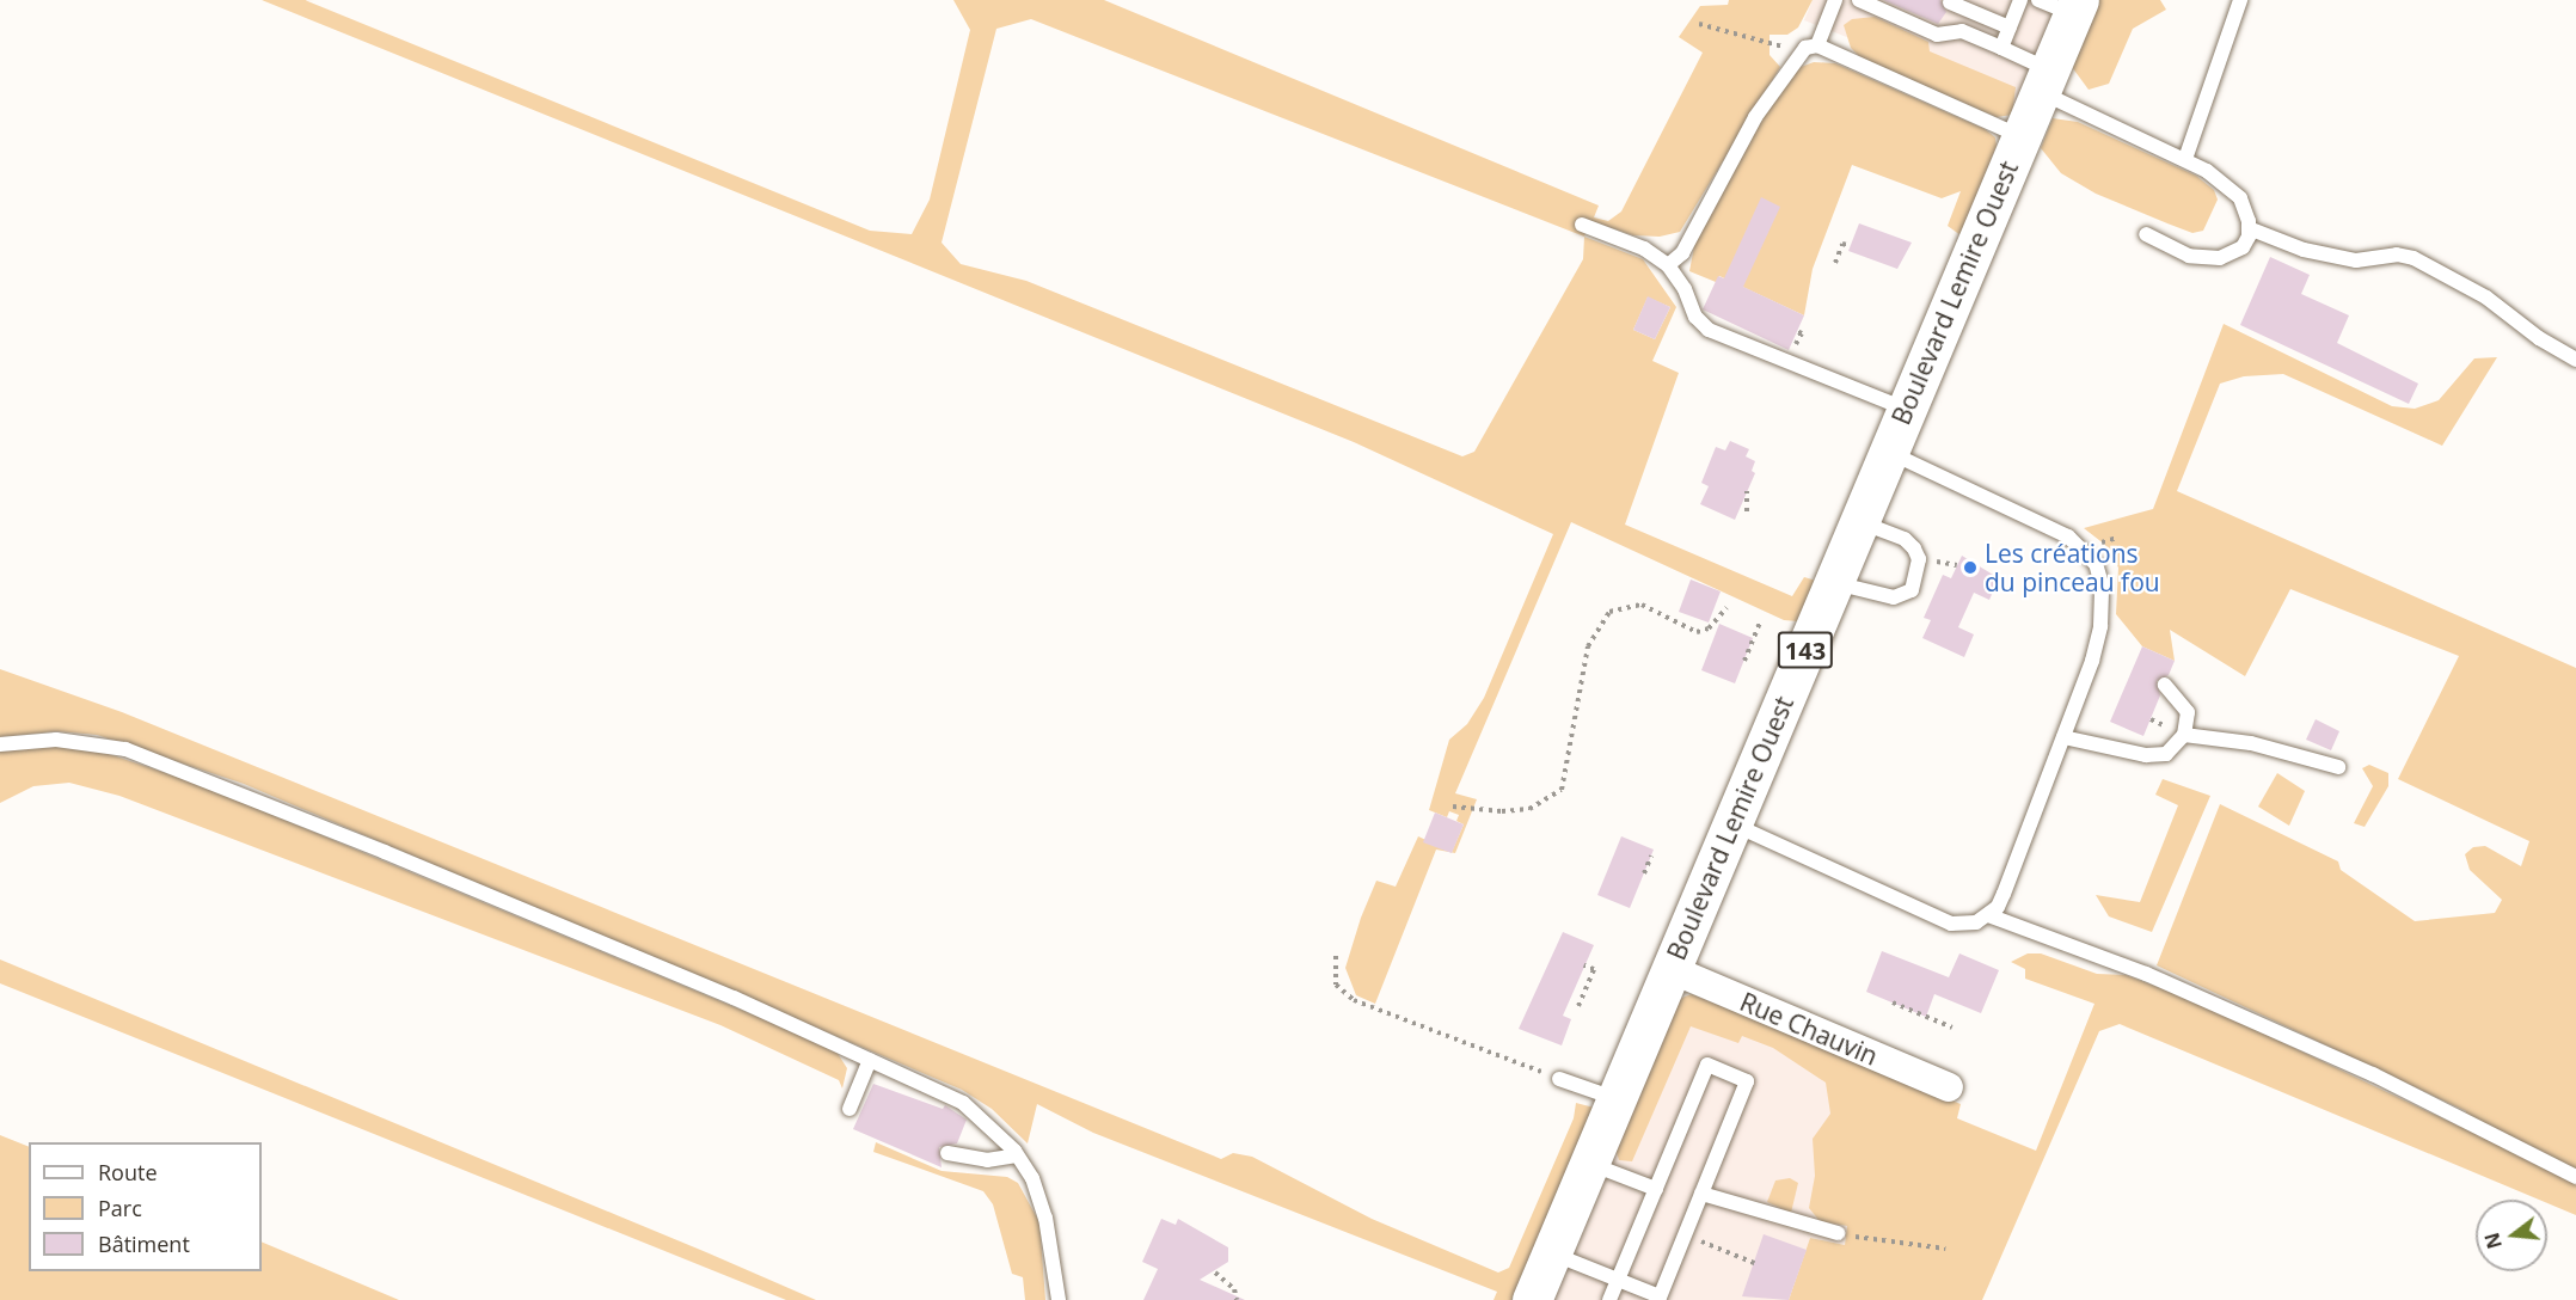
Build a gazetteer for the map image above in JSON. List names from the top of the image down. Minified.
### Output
{"streets":{"main road":["Boulevard Lemire Ouest","143"],"street":["Rue Chauvin"]},"crossings":[["Boulevard Lemire Ouest","Rue Chauvin"]],"places":["Les créations du pinceau fou"],"legend":["Route","Parc","Bâtiment"],"north":"left"}
